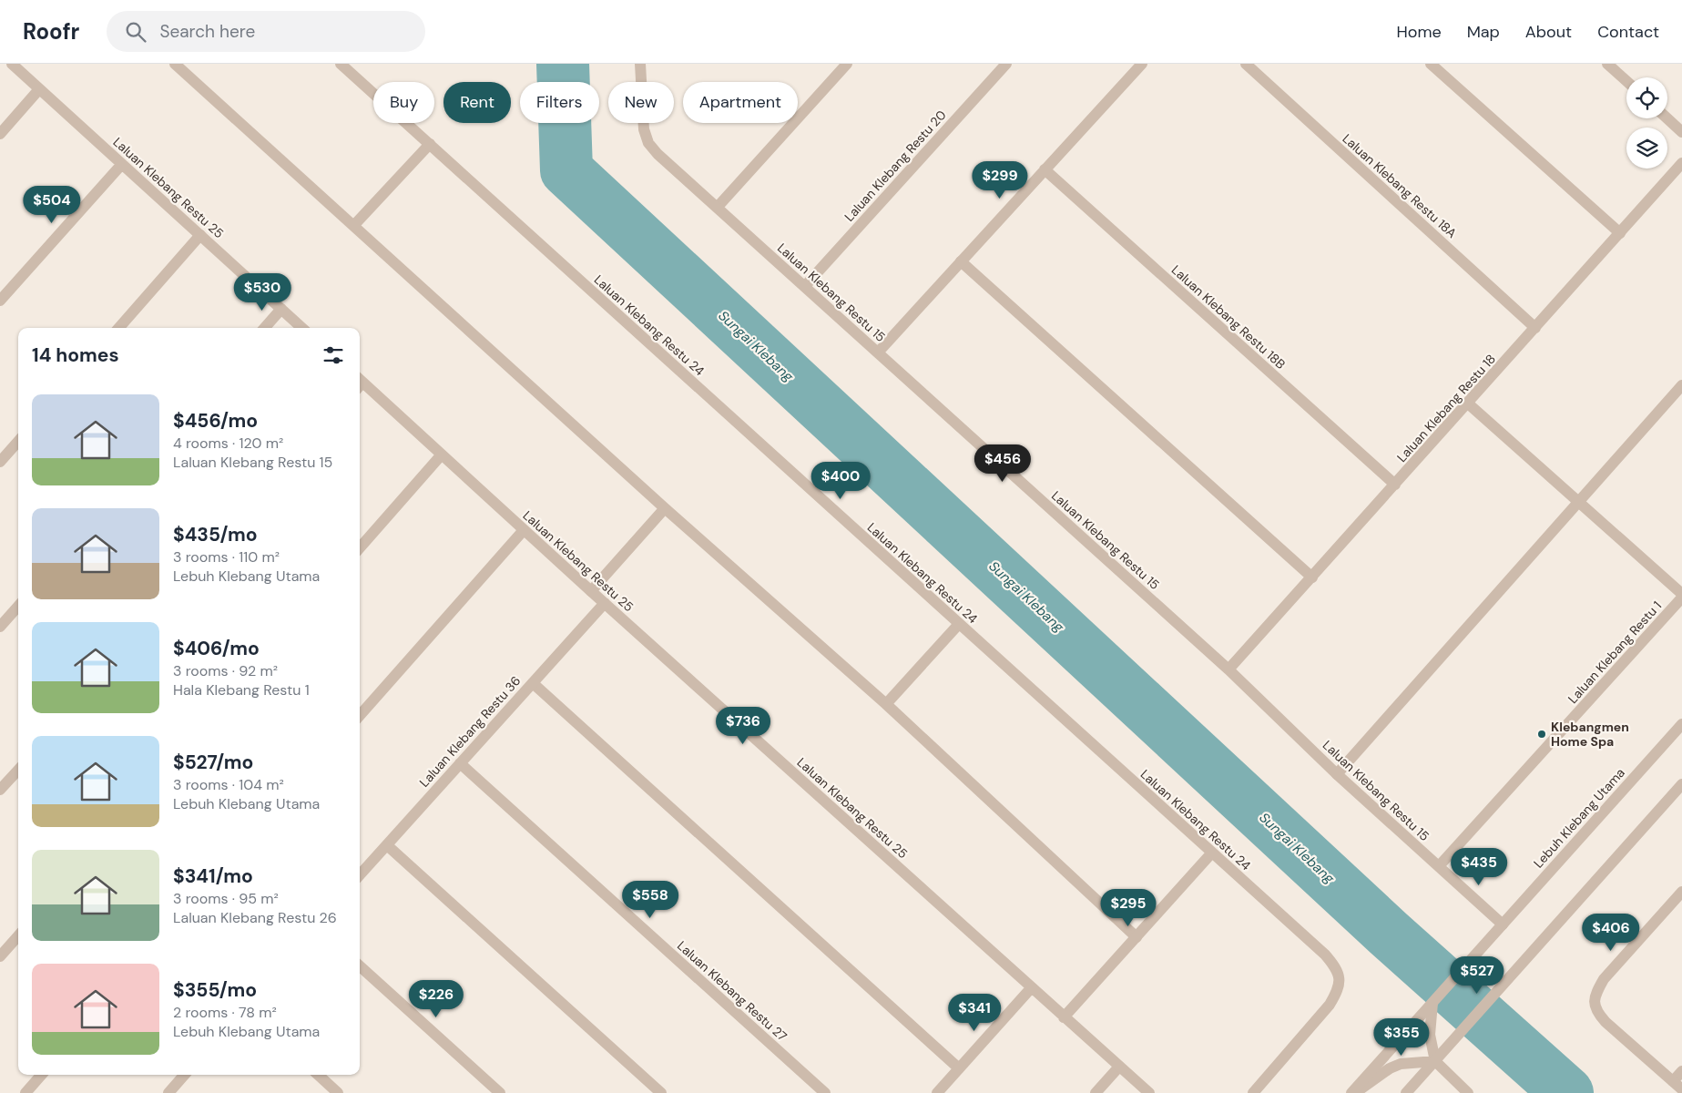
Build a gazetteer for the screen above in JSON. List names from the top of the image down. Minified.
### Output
{"streets":{"street":["Laluan Klebang Restu 20","Laluan Klebang Restu 18A","Laluan Klebang Restu 25","Laluan Klebang Restu 15","Laluan Klebang Restu 18B","Laluan Klebang Restu 24","Laluan Klebang Restu 18","Laluan Klebang Restu 1","Laluan Klebang Restu 36","Lebuh Klebang Utama","Laluan Klebang Restu 27"]},"crossings":[["Laluan Klebang Restu 20","Laluan Klebang Restu 15"],["Laluan Klebang Restu 18A","Laluan Klebang Restu 18"],["Laluan Klebang Restu 25","Laluan Klebang Restu 36"],["Laluan Klebang Restu 15","Laluan Klebang Restu 18"],["Laluan Klebang Restu 15","Laluan Klebang Restu 1"],["Laluan Klebang Restu 15","Lebuh Klebang Utama"],["Laluan Klebang Restu 18B","Laluan Klebang Restu 18"],["Laluan Klebang Restu 36","Laluan Klebang Restu 27"]],"water":["Sungai Klebang"],"places":["Klebangmen Home Spa"],"page":{"header":"Roofr","search":"Search here","nav":["Home","Map","About","Contact"],"chip":["Buy","Rent","Filters","New","Apartment"],"price":["$299","$504","$530","$456","$400","$736","$435","$558","$295","$406","$527","$226","$341","$355"],"heading":"14 homes","list":[{"name":"$456/mo","note":"4 rooms · 120 m² · Laluan Klebang Restu 15"},{"name":"$435/mo","note":"3 rooms · 110 m² · Lebuh Klebang Utama"},{"name":"$406/mo","note":"3 rooms · 92 m² · Hala Klebang Restu 1"},{"name":"$527/mo","note":"3 rooms · 104 m² · Lebuh Klebang Utama"},{"name":"$341/mo","note":"3 rooms · 95 m² · Laluan Klebang Restu 26"},{"name":"$355/mo","note":"2 rooms · 78 m² · Lebuh Klebang Utama"}]}}
